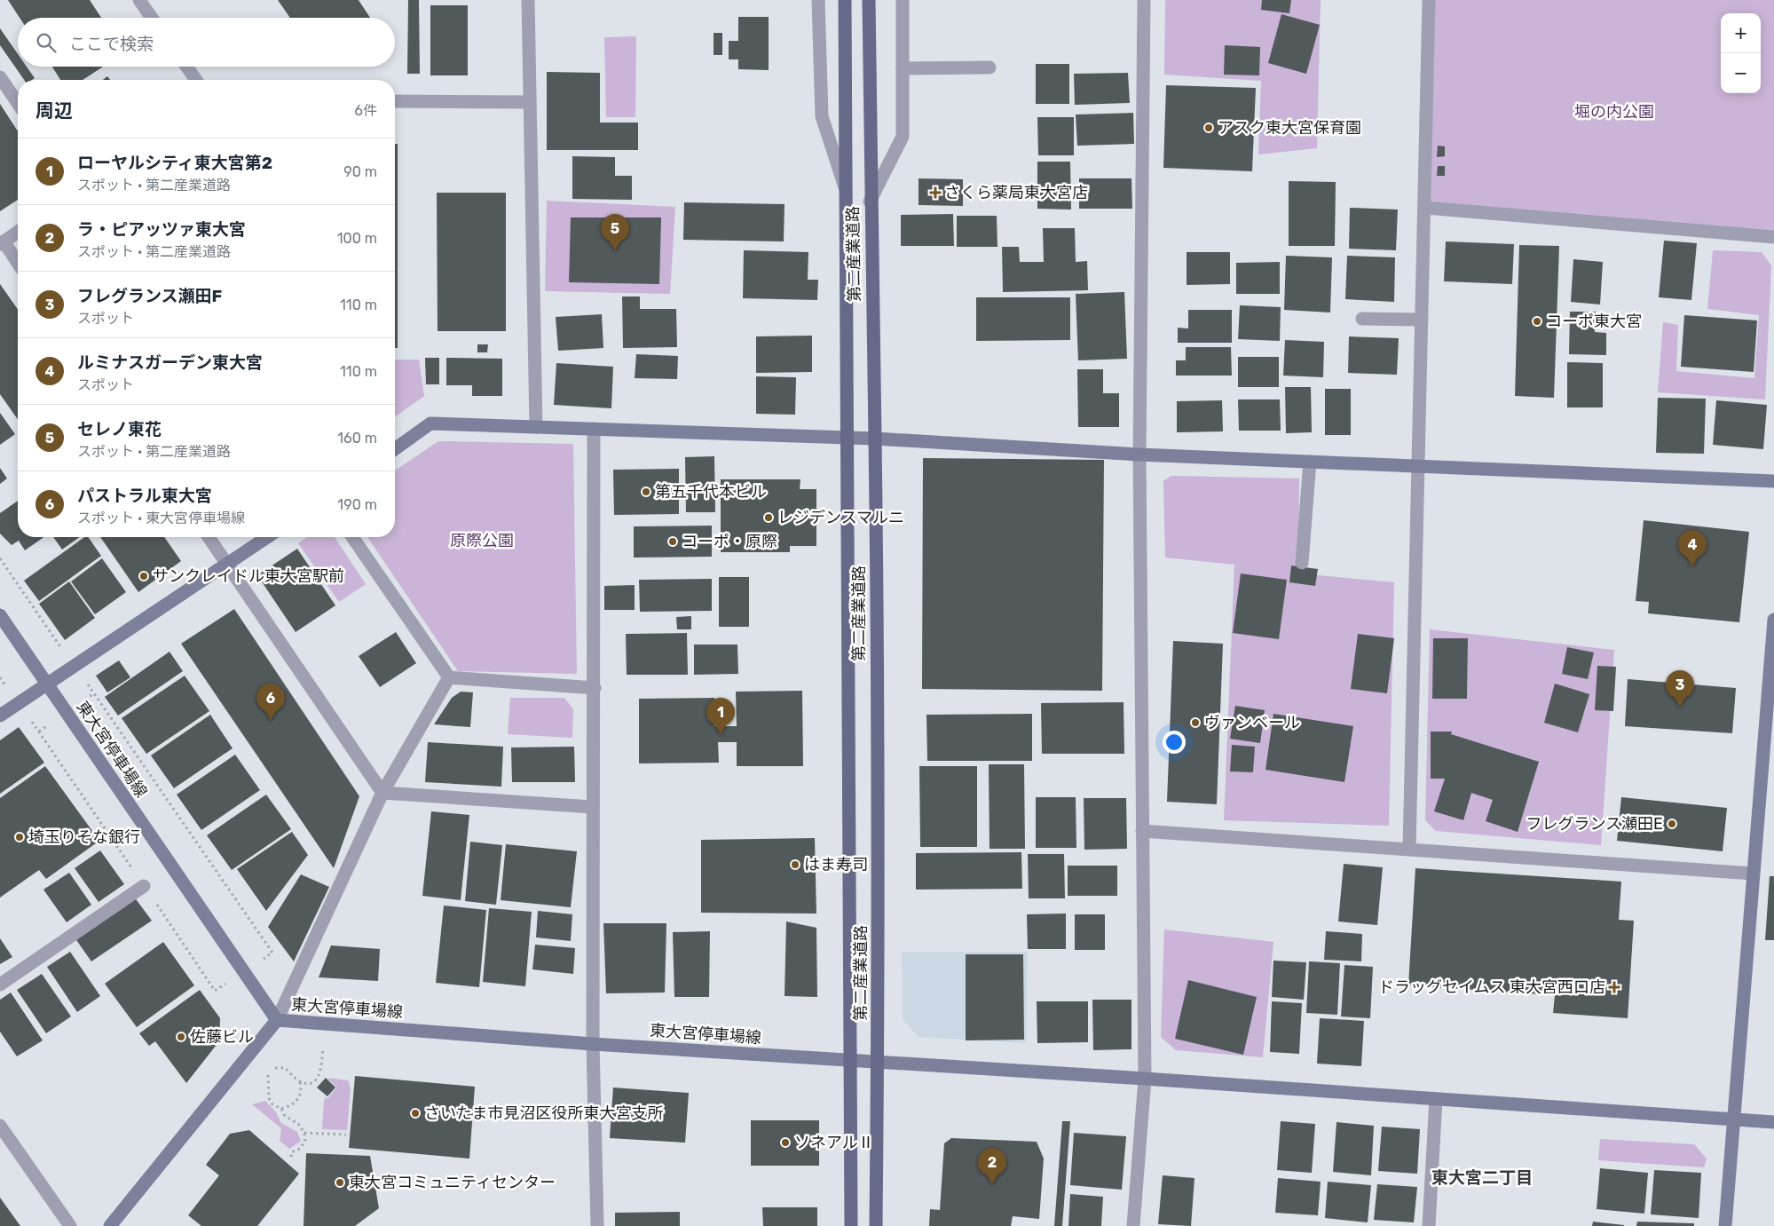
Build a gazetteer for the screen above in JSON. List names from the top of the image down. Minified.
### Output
{"streets":{"main road":["第二産業道路"],"street":["東大宮停車場線"]},"crossings":[["第二産業道路","東大宮停車場線"]],"districts":["東大宮二丁目"],"parks":["堀の内公園","原際公園"],"places":{"other":["アスク東大宮保育園","コーポ東大宮","第五千代本ビル","レジデンスマルニ","コーポ・原際","サンクレイドル東大宮駅前","ヴァンベール","フレグランス瀬田E","埼玉りそな銀行","はま寿司","佐藤ビル","さいたま市見沼区役所東大宮支所","ソネアルⅡ","東大宮コミュニティセンター"],"health":["さくら薬局東大宮店","ドラッグセイムス 東大宮西口店"]},"page":{"map_buttons":["+","−"],"search":"ここで検索","heading":["周辺","6件"],"list":[{"mark":"1","name":"ローヤルシティ東大宮第2","note":"スポット · 第二産業道路","value":"90 m"},{"mark":"2","name":"ラ・ピアッツァ東大宮","note":"スポット · 第二産業道路","value":"100 m"},{"mark":"3","name":"フレグランス瀬田F","note":"スポット","value":"110 m"},{"mark":"4","name":"ルミナスガーデン東大宮","note":"スポット","value":"110 m"},{"mark":"5","name":"セレノ東花","note":"スポット · 第二産業道路","value":"160 m"},{"mark":"6","name":"パストラル東大宮","note":"スポット · 東大宮停車場線","value":"190 m"}],"pins":["5","4","3","6","1","2"]}}
